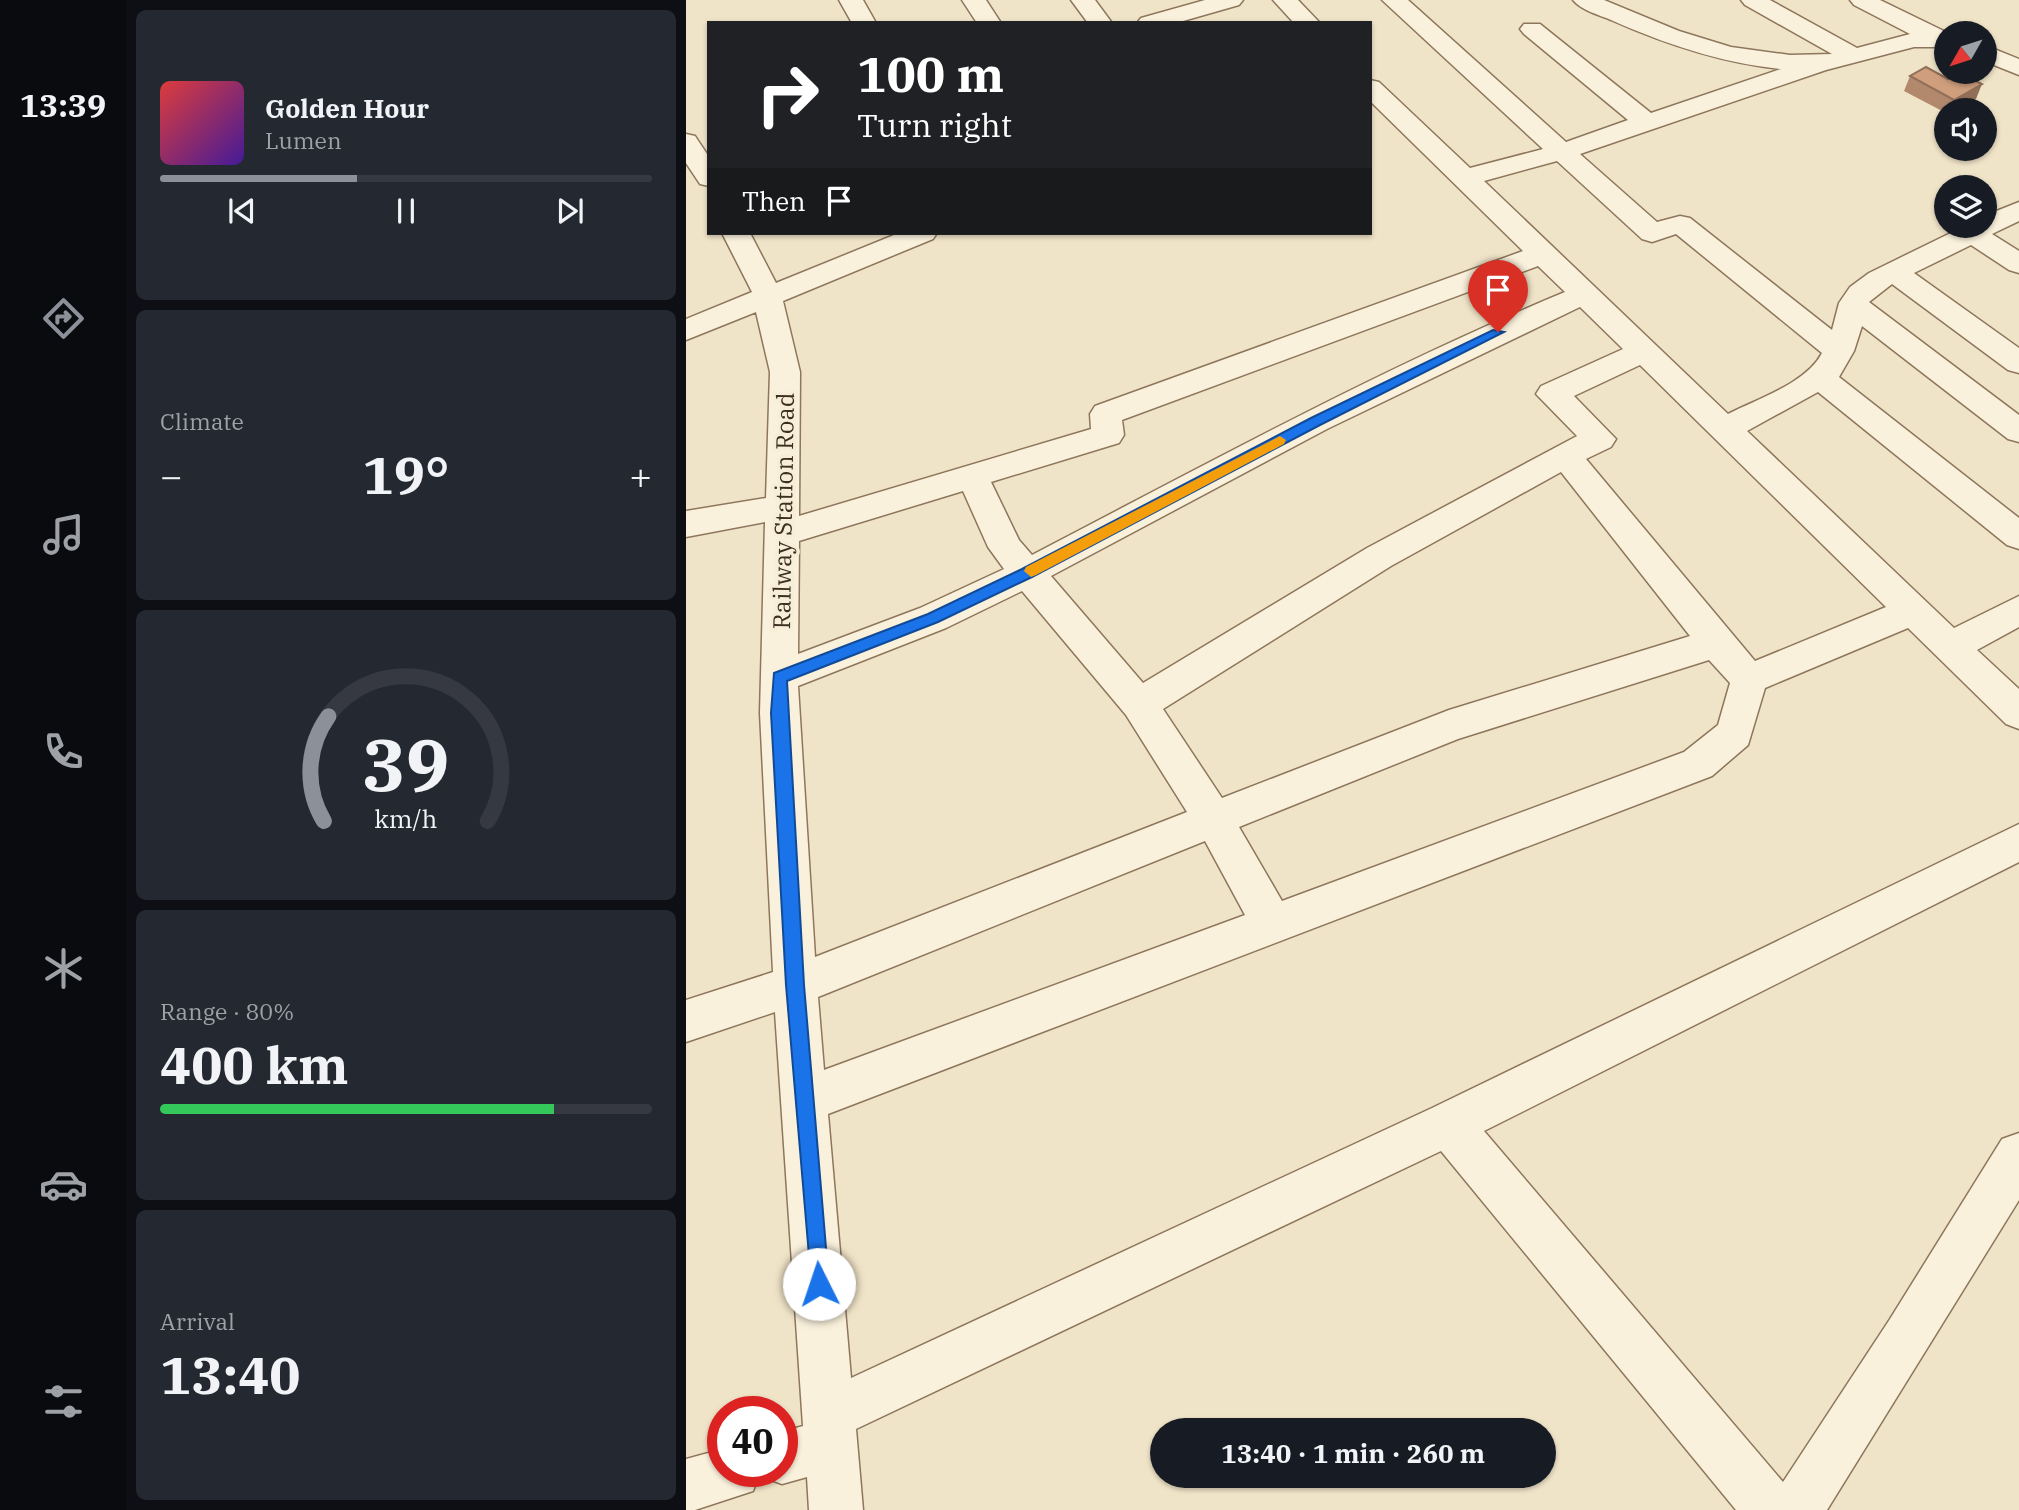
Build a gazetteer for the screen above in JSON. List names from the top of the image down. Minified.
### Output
{"streets":{"street":["Railway Station Road"]},"north":"bottom left","page":{"tabs":"13:39","turn":["100 m","Turn right"],"song":["Golden Hour","Lumen"],"then":"Then","tile":["Climate",["Range · 80%","400 km"],["Arrival","13:40"]],"heat":["−","19°","+"],"limit":"40","trip":"13:40 · 1 min · 260 m","gauge":["39","km/h"]}}
